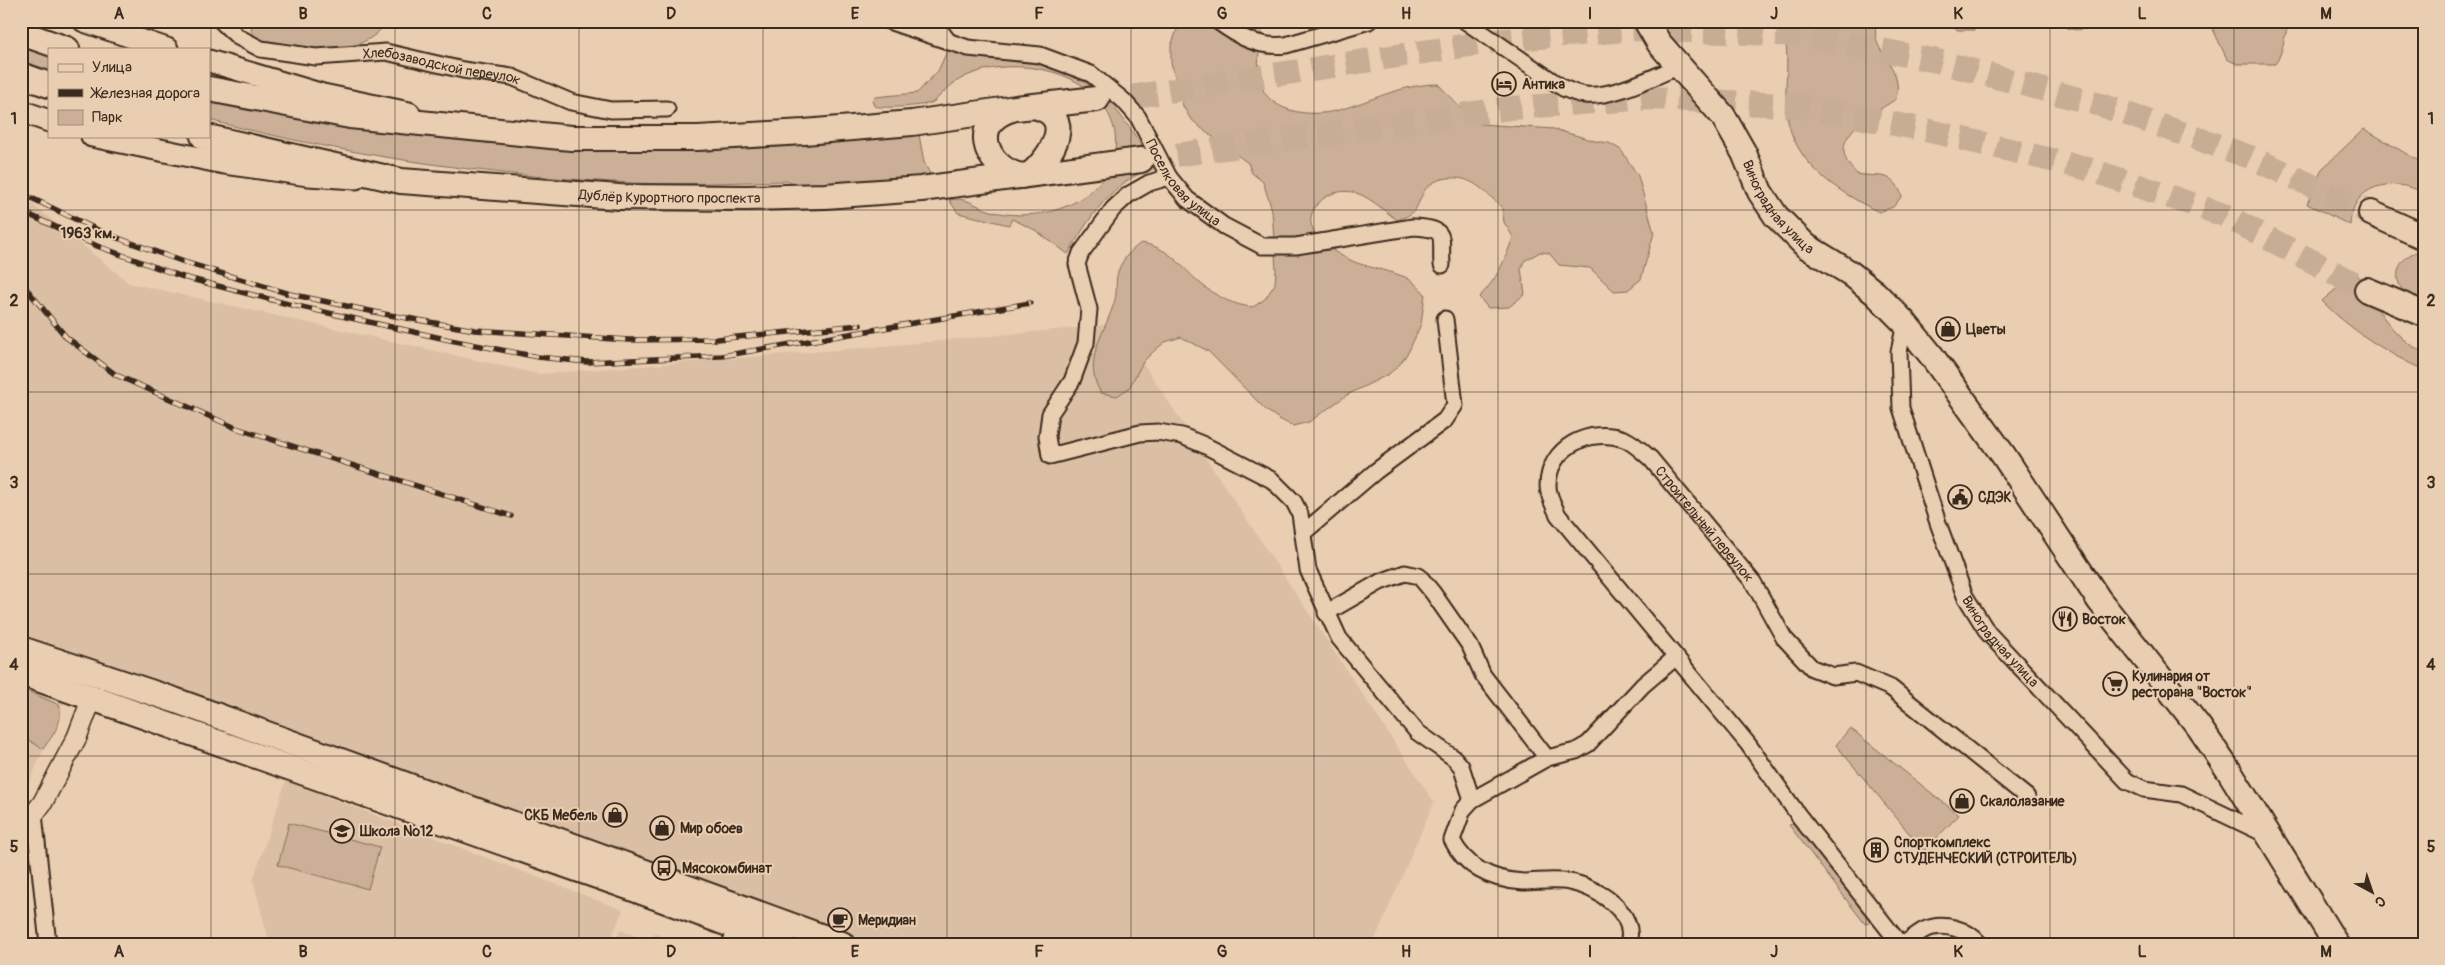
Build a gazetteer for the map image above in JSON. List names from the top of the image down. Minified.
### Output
{"streets":{"main road":["Дублёр Курортного проспекта","Виноградная улица"],"street":["Хлебозаводской переулок","Поселковая улица","Строительный переулок"]},"districts":["1963 км."],"places":{"hotel":["Антика"],"shop":["Цветы","Скалолазание","СКБ Мебель","Мир обоев"],"public building":["СДЭК"],"restaurant":["Восток"],"supermarket":["Кулинария от ресторана \"Восток\""],"school or university":["Школа №12"],"building":["Спорткомплекс СТУДЕНЧЕСКИЙ (СТРОИТЕЛЬ)"],"bus stop":["Мясокомбинат"],"cafe":["Меридиан"]},"legend":["Улица","Железная дорога","Парк"],"north":"bottom right","grid":{"columns":["A","B","C","D","E","F","G","H","I","J","K","L","M"],"rows":["1","2","3","4","5"]}}
